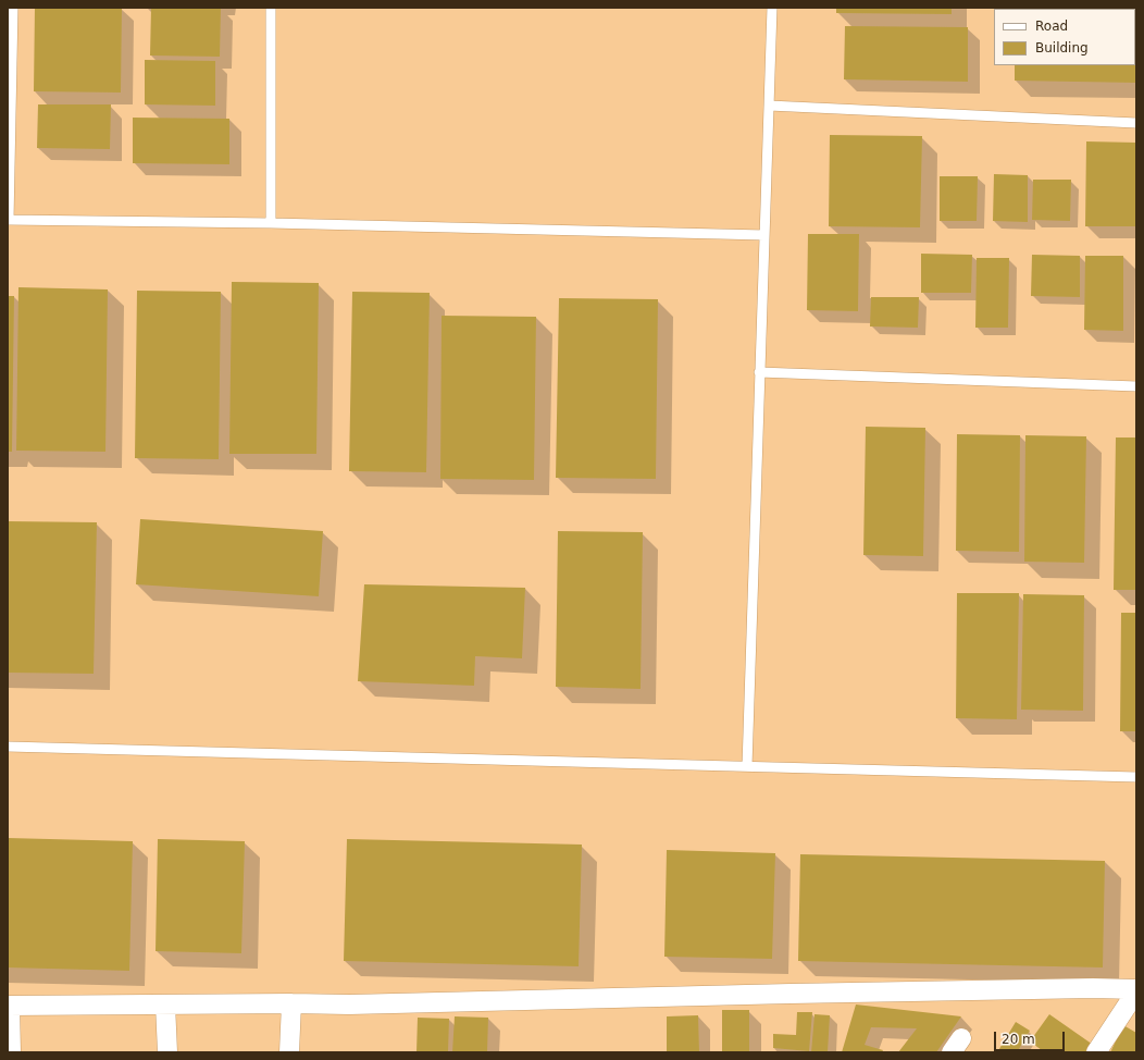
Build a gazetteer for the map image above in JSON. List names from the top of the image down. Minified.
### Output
{"legend":["Road","Building"],"scale_bar":"20 m"}
